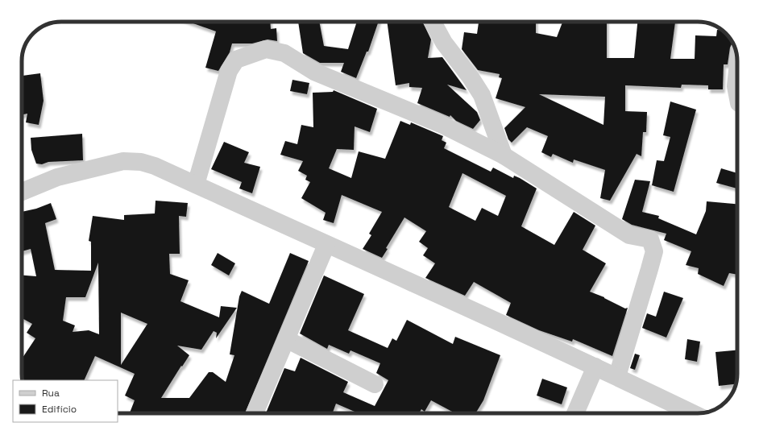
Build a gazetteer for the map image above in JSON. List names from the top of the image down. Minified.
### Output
{"legend":["Rua","Edifício"]}
